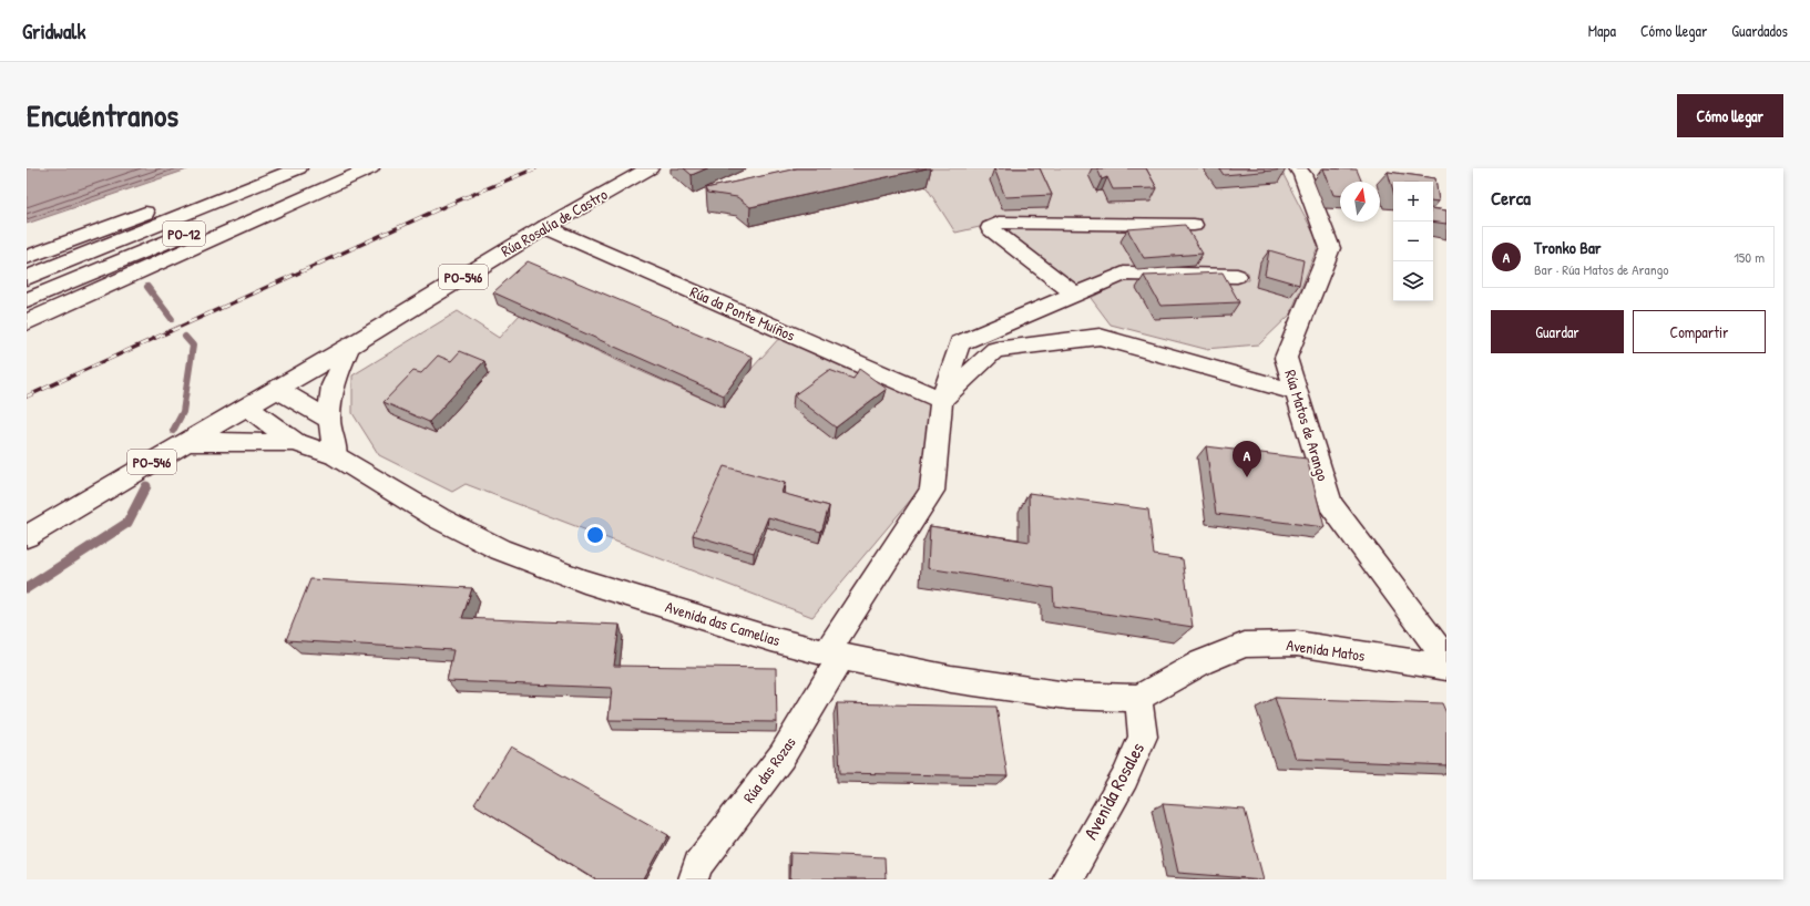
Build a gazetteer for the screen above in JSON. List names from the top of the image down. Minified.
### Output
{"streets":{"main road":["Rúa Rosalía de Castro","PO-12","PO-546","Rúa da Ponte Muíños","Rúa Matos de Arango","Avenida das Camelias","Avenida Matos","Rúa das Rozas","Avenida Rosales"]},"crossings":[["Rúa Rosalía de Castro","PO-546"],["Rúa Rosalía de Castro","Rúa da Ponte Muíños"],["Avenida das Camelias","Avenida Matos"],["Avenida das Camelias","Rúa das Rozas"],["Avenida das Camelias","Avenida Rosales"],["Avenida Matos","Avenida Rosales"]],"north":"top","page":{"header":"Gridwalk","nav":["Mapa","Cómo llegar","Guardados"],"title":"Encuéntranos","buttons":["Cómo llegar",["Guardar","Compartir"]],"heading":"Cerca","map_buttons":["+","−"],"list":[{"mark":"A","name":"Tronko Bar","note":"Bar · Rúa Matos de Arango","value":"150 m"}],"pins":"A"}}
